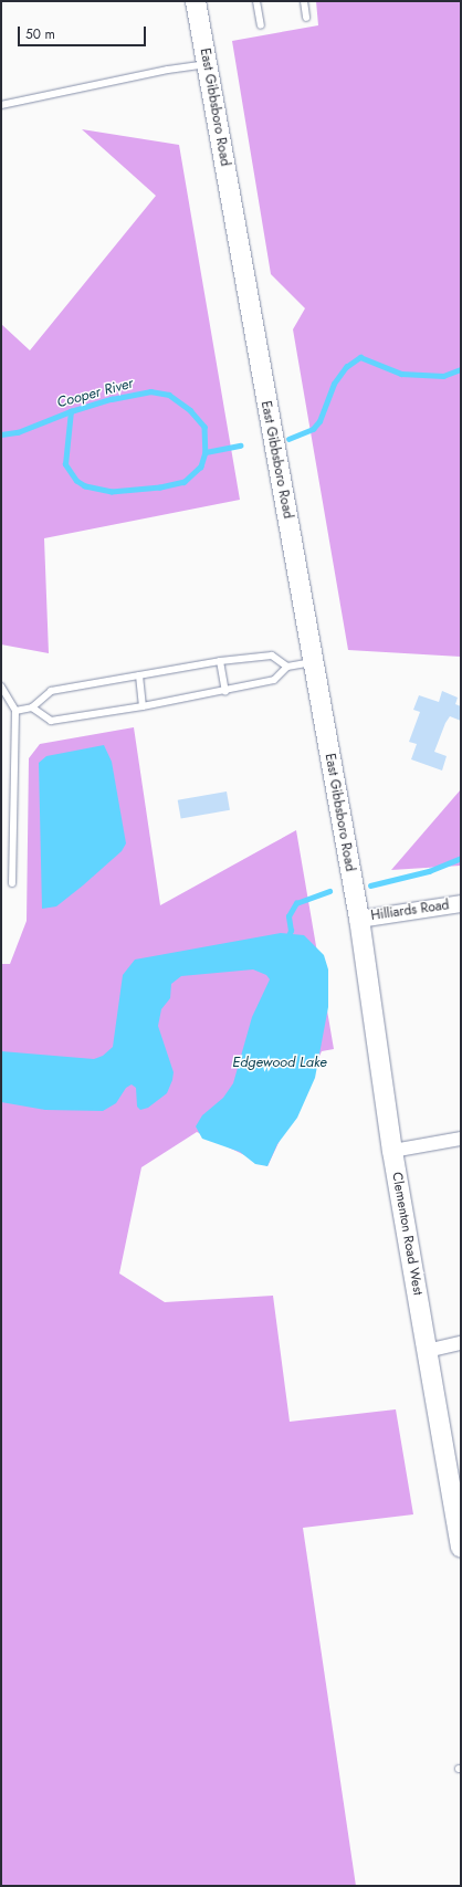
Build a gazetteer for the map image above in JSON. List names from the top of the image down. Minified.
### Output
{"streets":{"main road":["East Gibbsboro Road","Clementon Road West"],"street":["Hilliards Road"]},"crossings":[["East Gibbsboro Road","Hilliards Road"],["East Gibbsboro Road","Clementon Road West"],["Hilliards Road","Clementon Road West"]],"water":["Cooper River","Edgewood Lake"],"scale_bar":"50 m"}
